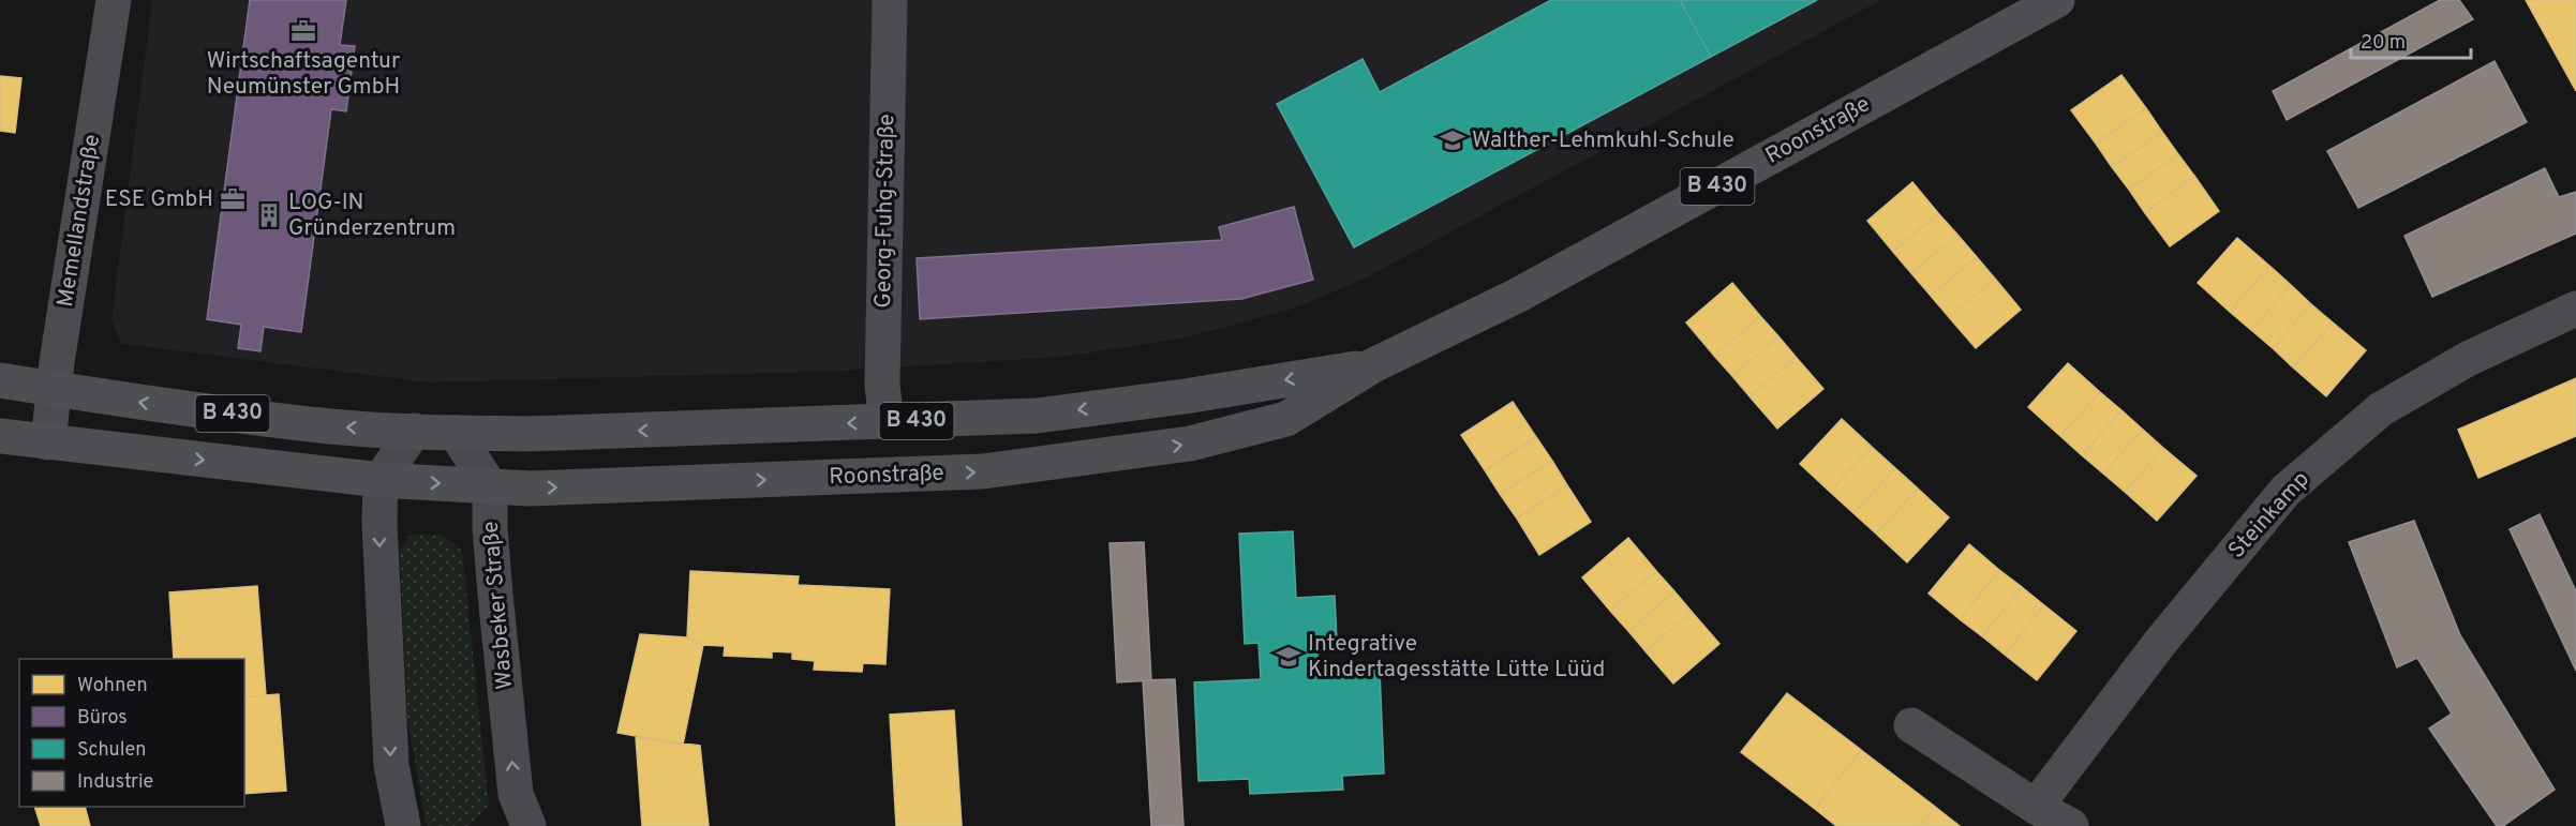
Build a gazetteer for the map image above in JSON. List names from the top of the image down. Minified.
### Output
{"streets":{"main road":["Roonstraße","B 430"],"street":["Georg-Fuhg-Straße","Memellandstraße","Steinkamp","Wasbeker Straße"]},"crossings":[["Roonstraße","B 430"],["Roonstraße","Georg-Fuhg-Straße"],["Roonstraße","Wasbeker Straße"],["B 430","Memellandstraße"]],"places":{"office":["Wirtschaftsagentur Neumünster GmbH","ESE GmbH"],"school or university":["Walther-Lehmkuhl-Schule","Integrative Kindertagesstätte Lütte Lüüd"],"building":["LOG-IN Gründerzentrum"]},"legend":["Wohnen","Büros","Schulen","Industrie"],"scale_bar":"20 m"}
